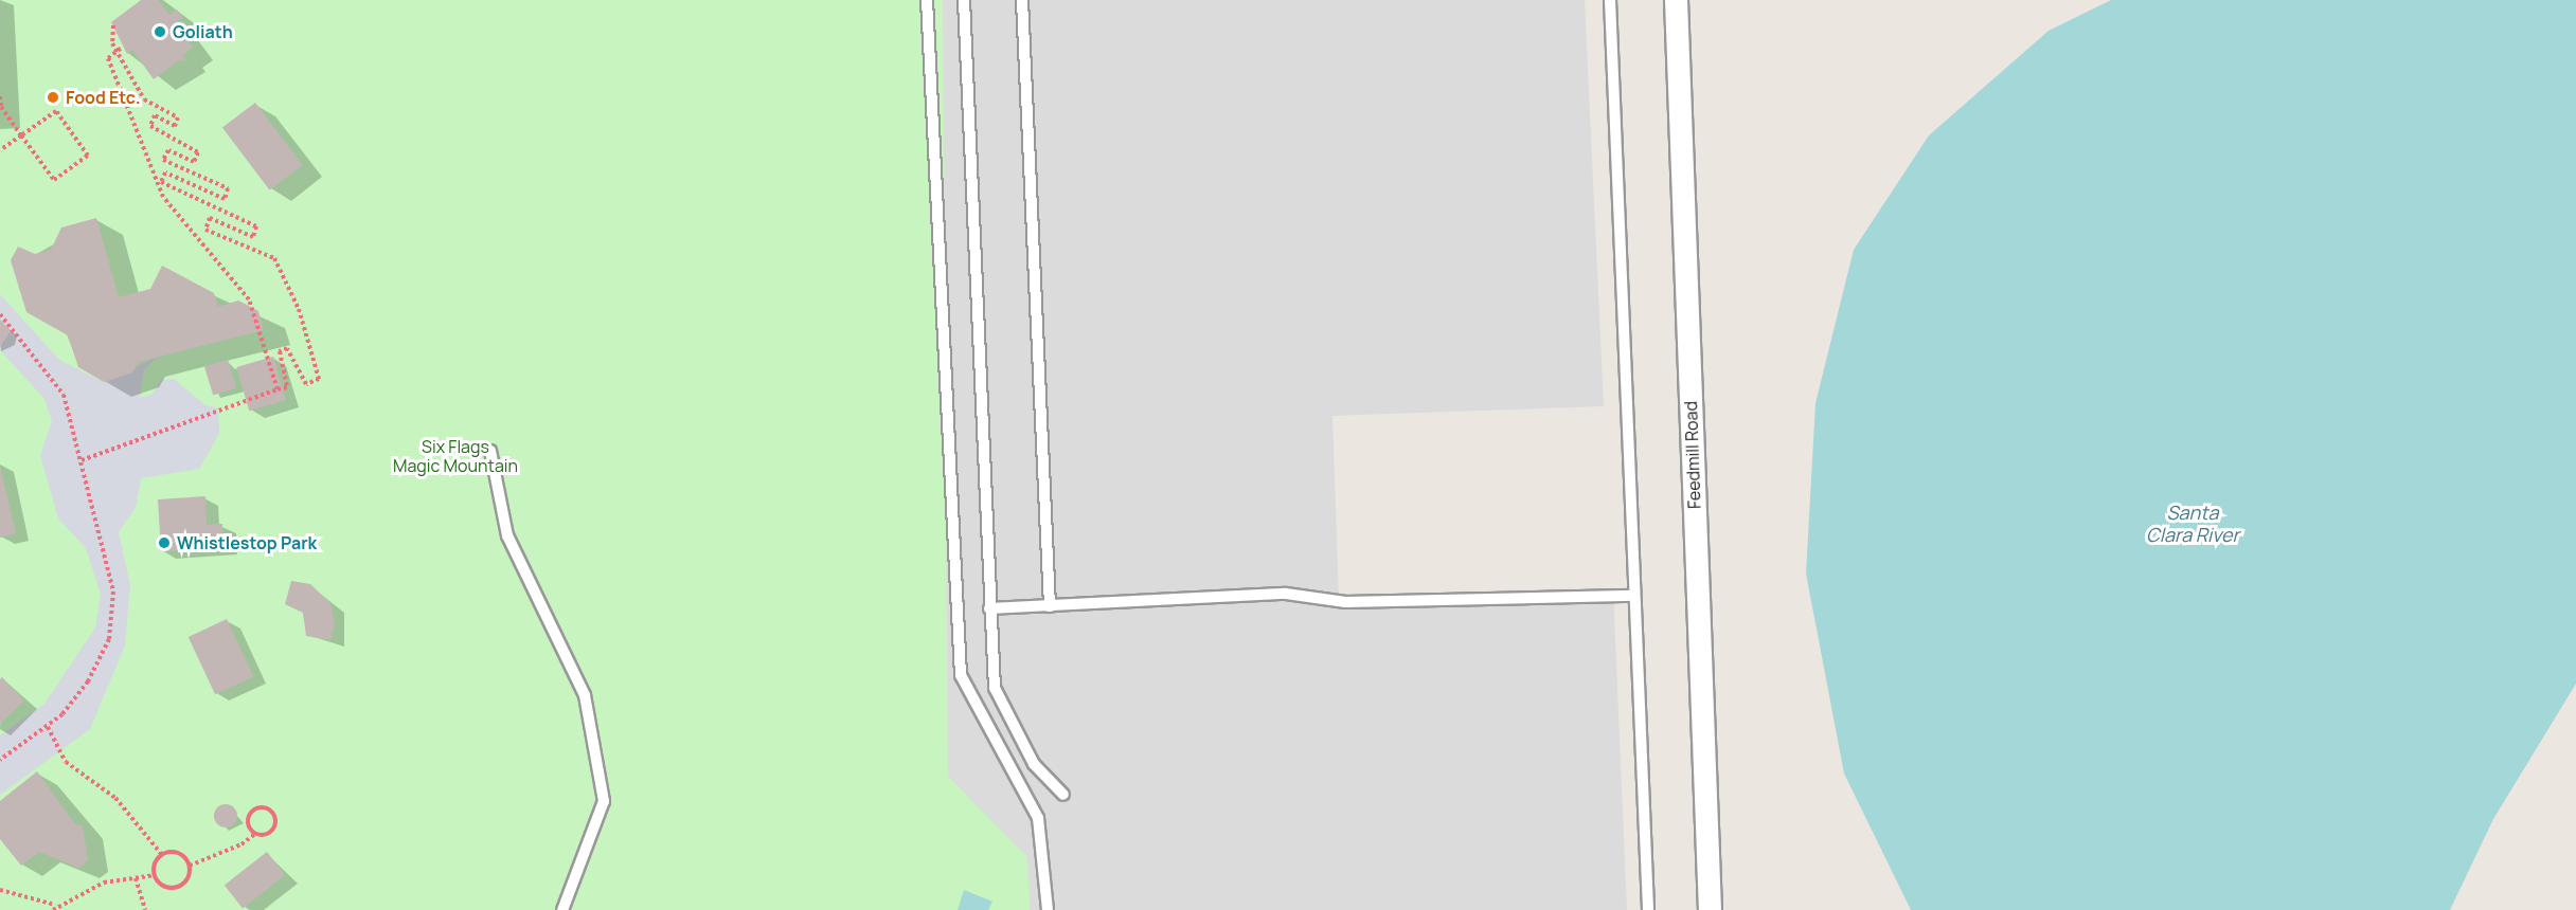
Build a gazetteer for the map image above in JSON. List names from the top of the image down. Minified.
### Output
{"streets":{"street":["Feedmill Road"]},"water":["Santa Clara River"],"parks":["Six Flags Magic Mountain"],"places":["Goliath","Food Etc.","Whistlestop Park"]}
